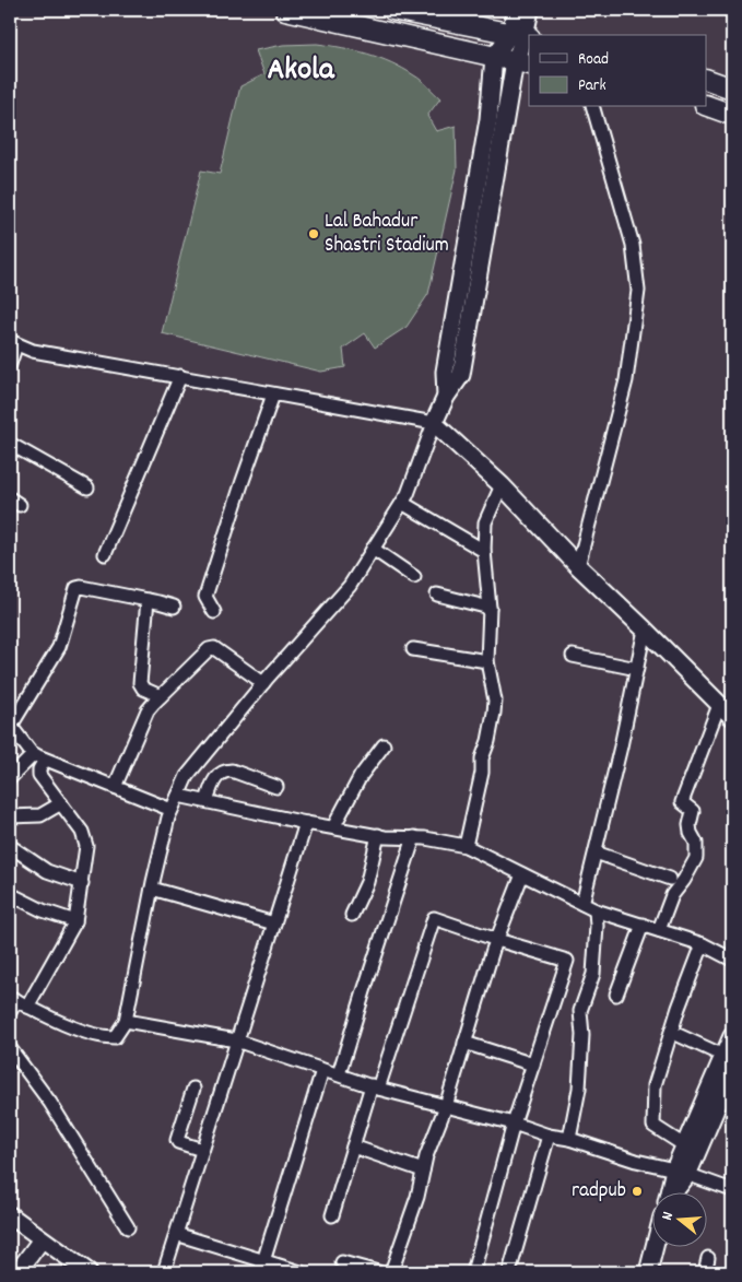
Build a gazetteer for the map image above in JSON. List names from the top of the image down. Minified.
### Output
{"districts":["Akola"],"places":["Lal Bahadur Shastri Stadium","radpub"],"legend":["Road","Park"],"north":"left"}
